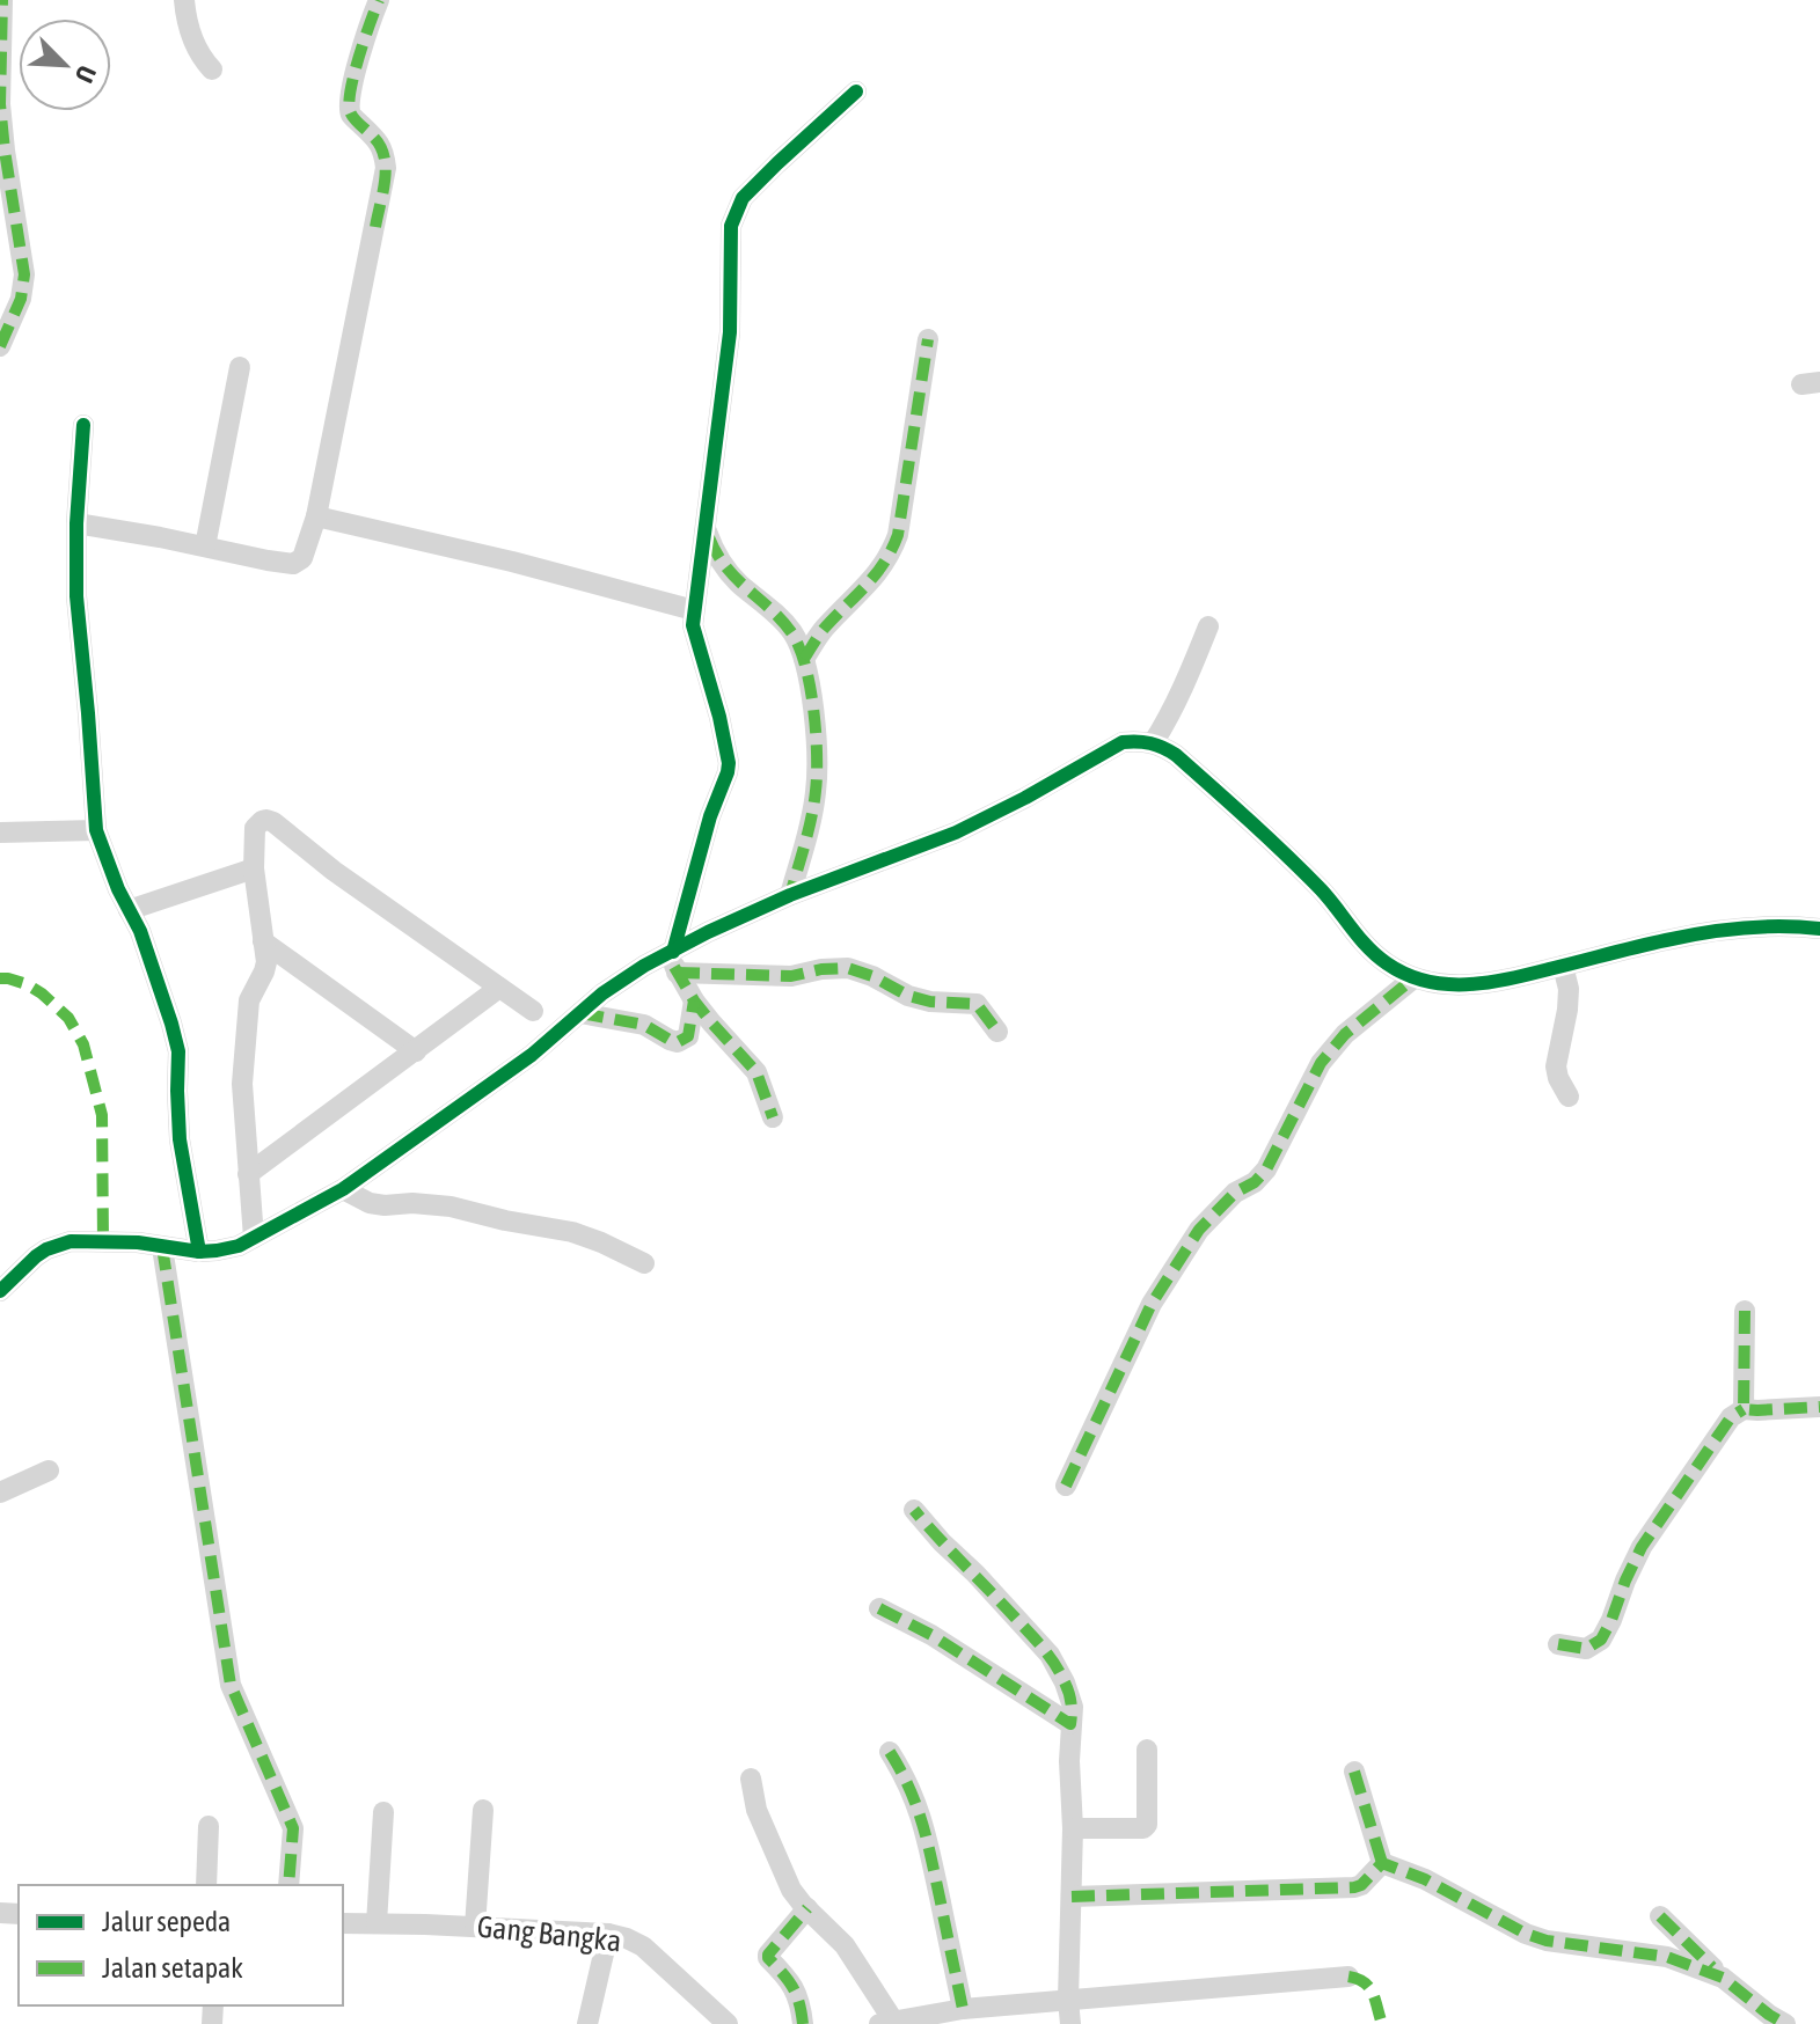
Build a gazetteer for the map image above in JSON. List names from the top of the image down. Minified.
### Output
{"streets":{"street":["Gang Bangka"]},"legend":["Jalur sepeda","Jalan setapak"],"north":"bottom right"}
